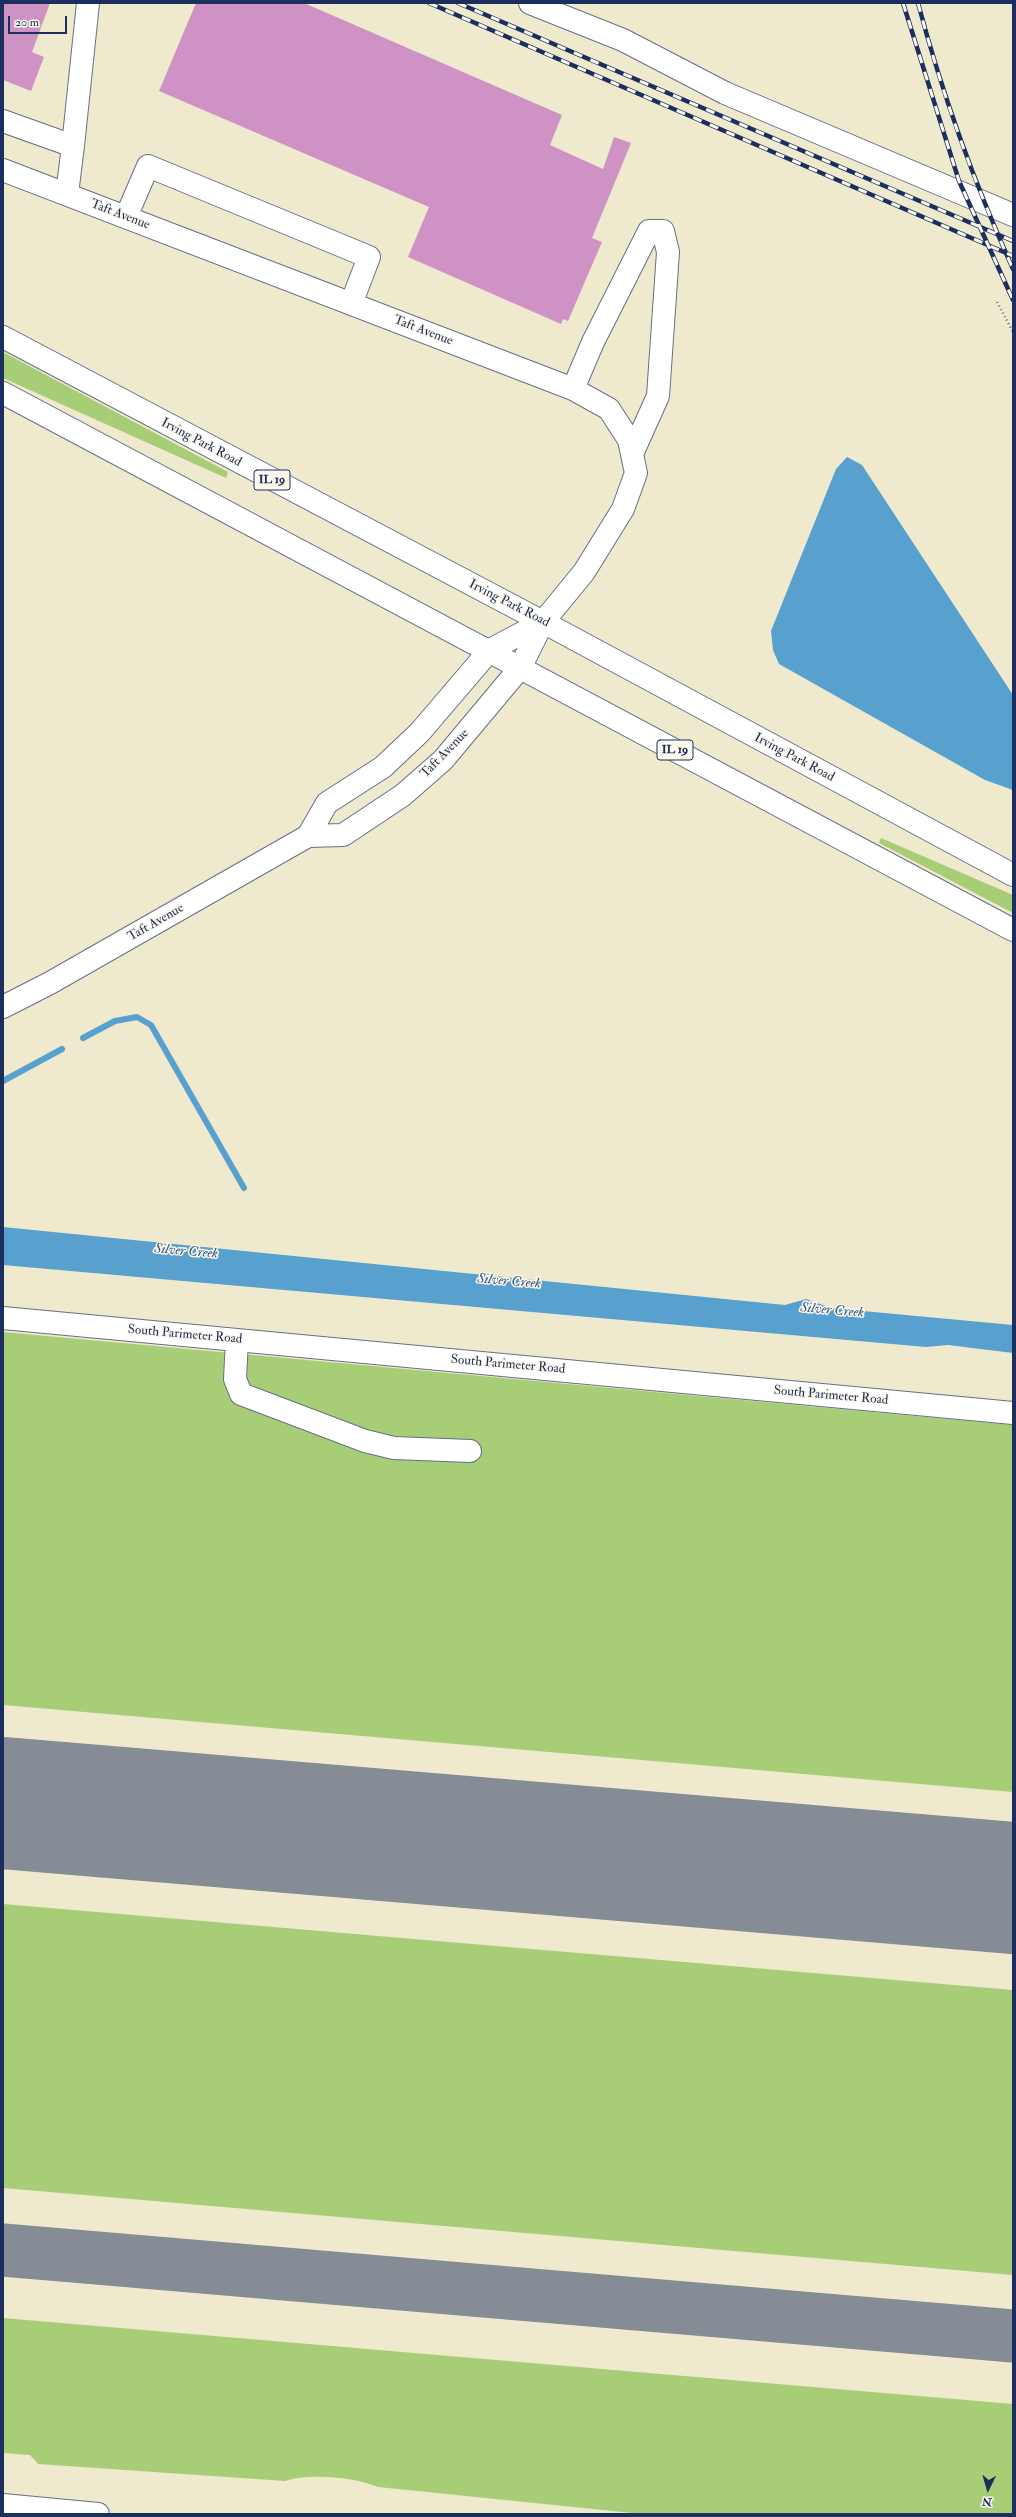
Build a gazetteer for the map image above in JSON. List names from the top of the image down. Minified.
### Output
{"streets":{"main road":["Taft Avenue","Irving Park Road","IL 19","South Parimeter Road"]},"crossings":[["Taft Avenue","Irving Park Road"],["Taft Avenue","IL 19"]],"water":["Silver Creek"],"scale_bar":"20 m","north":"bottom"}
